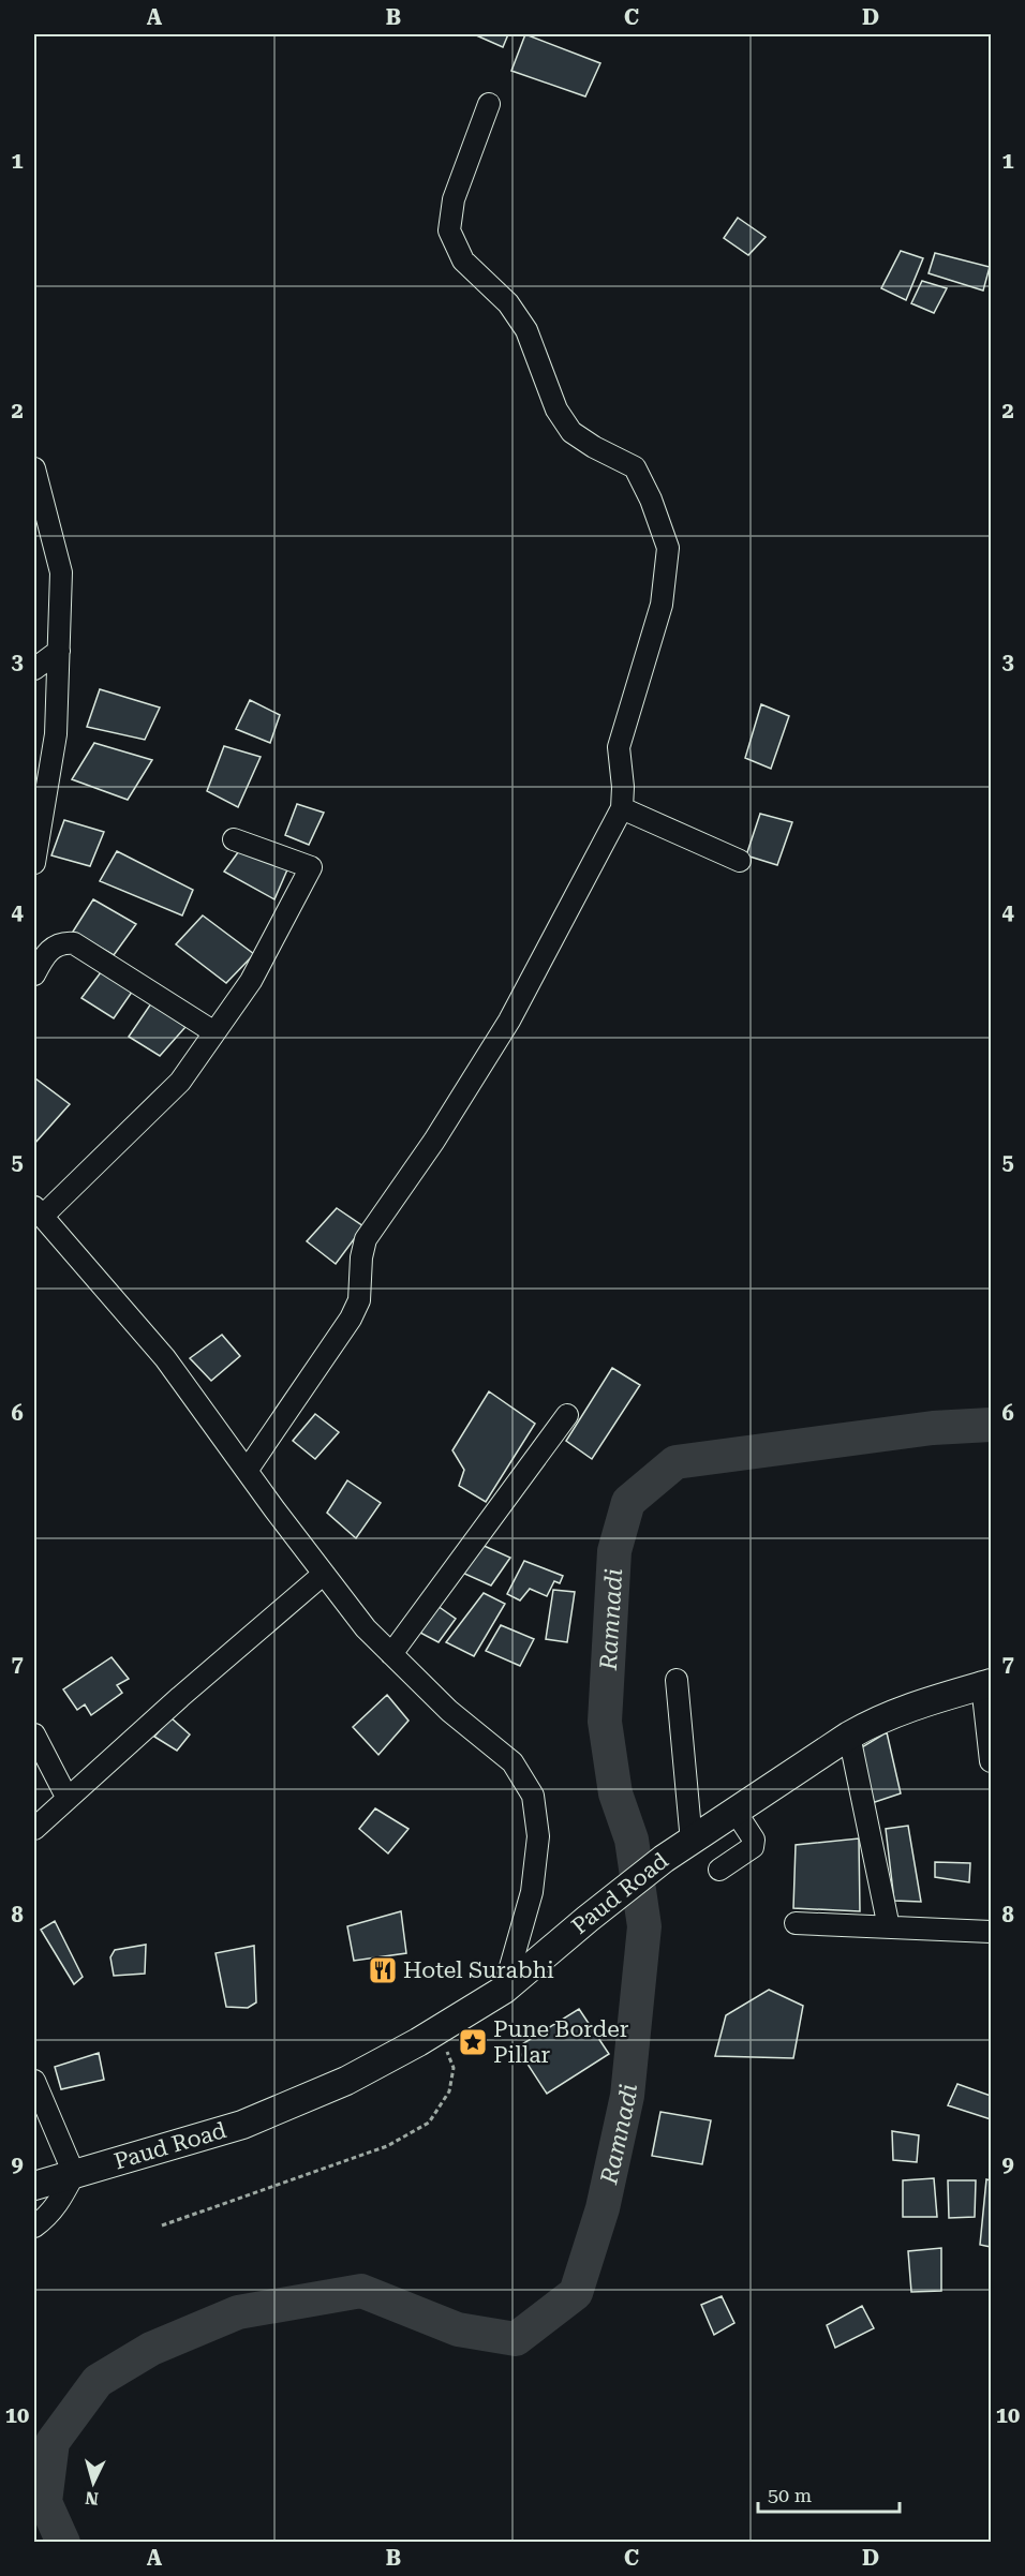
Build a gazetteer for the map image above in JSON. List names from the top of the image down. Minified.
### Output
{"streets":{"main road":["Paud Road"]},"water":["Ramnadi"],"places":{"restaurant":["Hotel Surabhi"],"place":["Pune Border Pillar"]},"scale_bar":"50 m","north":"bottom","grid":{"columns":["A","B","C","D"],"rows":["1","2","3","4","5","6","7","8","9","10"]}}
